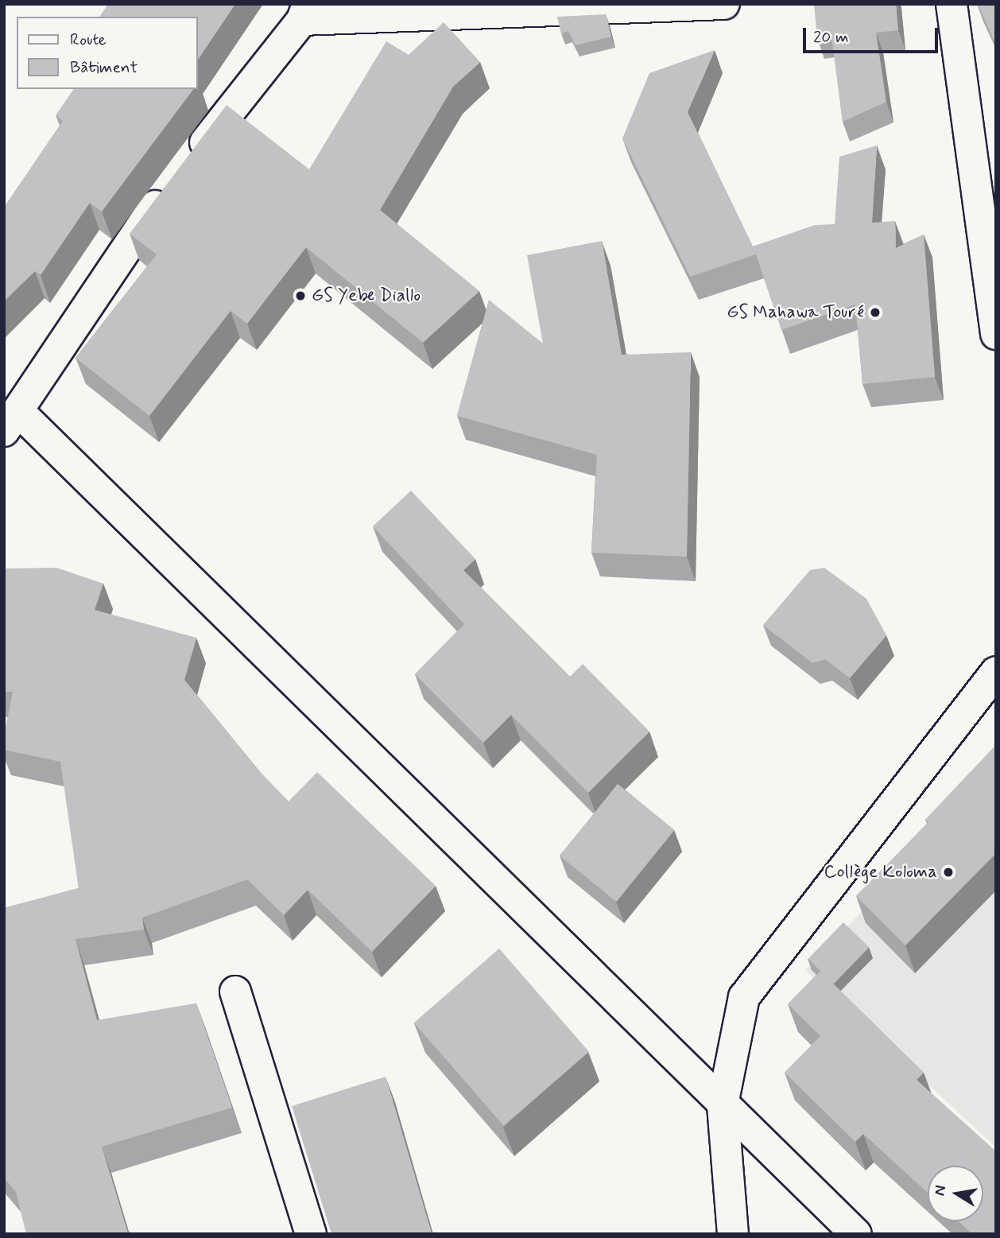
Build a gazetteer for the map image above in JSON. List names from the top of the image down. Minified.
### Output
{"places":["GS Yebe Diallo","GS Mahawa Touré","Collège Koloma"],"legend":["Route","Bâtiment"],"scale_bar":"20 m","north":"left"}
